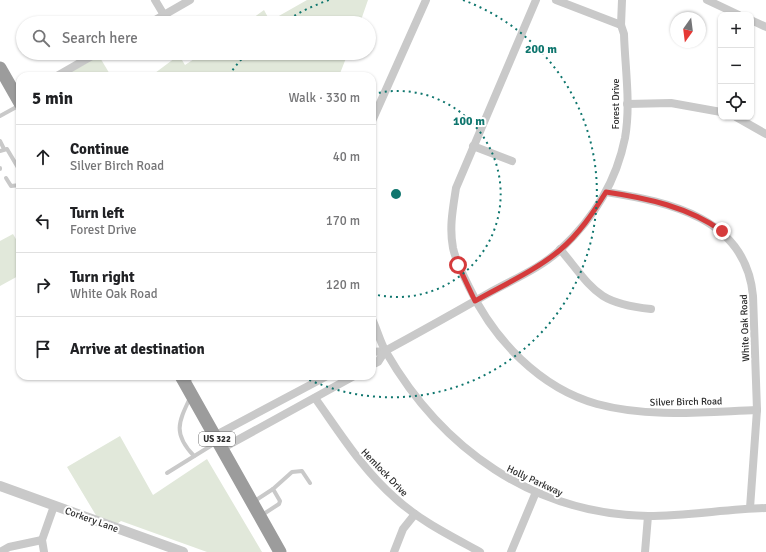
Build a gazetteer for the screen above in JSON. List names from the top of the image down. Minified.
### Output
{"streets":{"highway":["US 322"],"street":["Forest Drive","White Oak Road","Silver Birch Road","Hemlock Drive","Holly Parkway","Corkery Lane"]},"crossings":[["Forest Drive","White Oak Road"],["Forest Drive","Silver Birch Road"],["Forest Drive","Holly Parkway"],["White Oak Road","Silver Birch Road"],["White Oak Road","Holly Parkway"]],"north":"bottom","page":{"map_buttons":["+","−"],"search":"Search here","heading":["5 min","Walk · 330 m"],"list":[["Continue","Silver Birch Road","40 m"],["Turn left","Forest Drive","170 m"],["Turn right","White Oak Road","120 m"],"Arrive at destination"]},"rings":["200 m","100 m"]}
